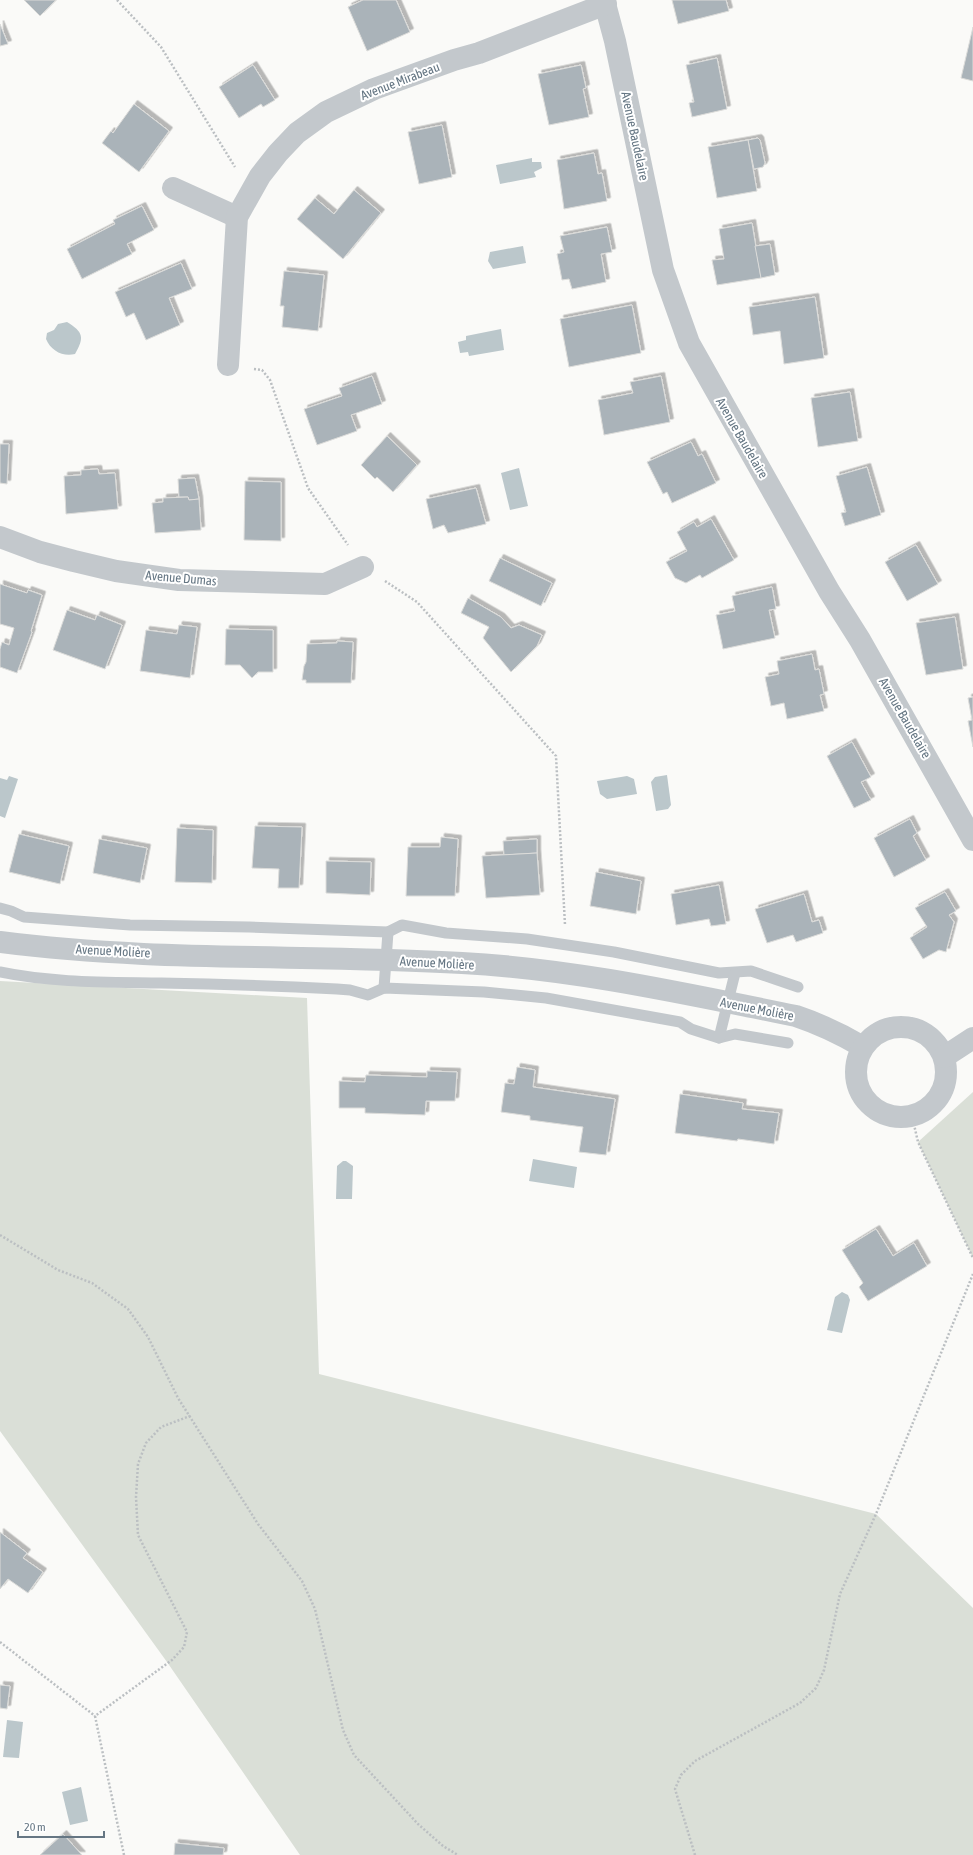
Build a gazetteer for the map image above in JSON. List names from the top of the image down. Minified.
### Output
{"streets":{"street":["Avenue Mirabeau","Avenue Baudelaire","Avenue Dumas","Avenue Molière"]},"crossings":[["Avenue Mirabeau","Avenue Baudelaire"]],"scale_bar":"20 m"}
